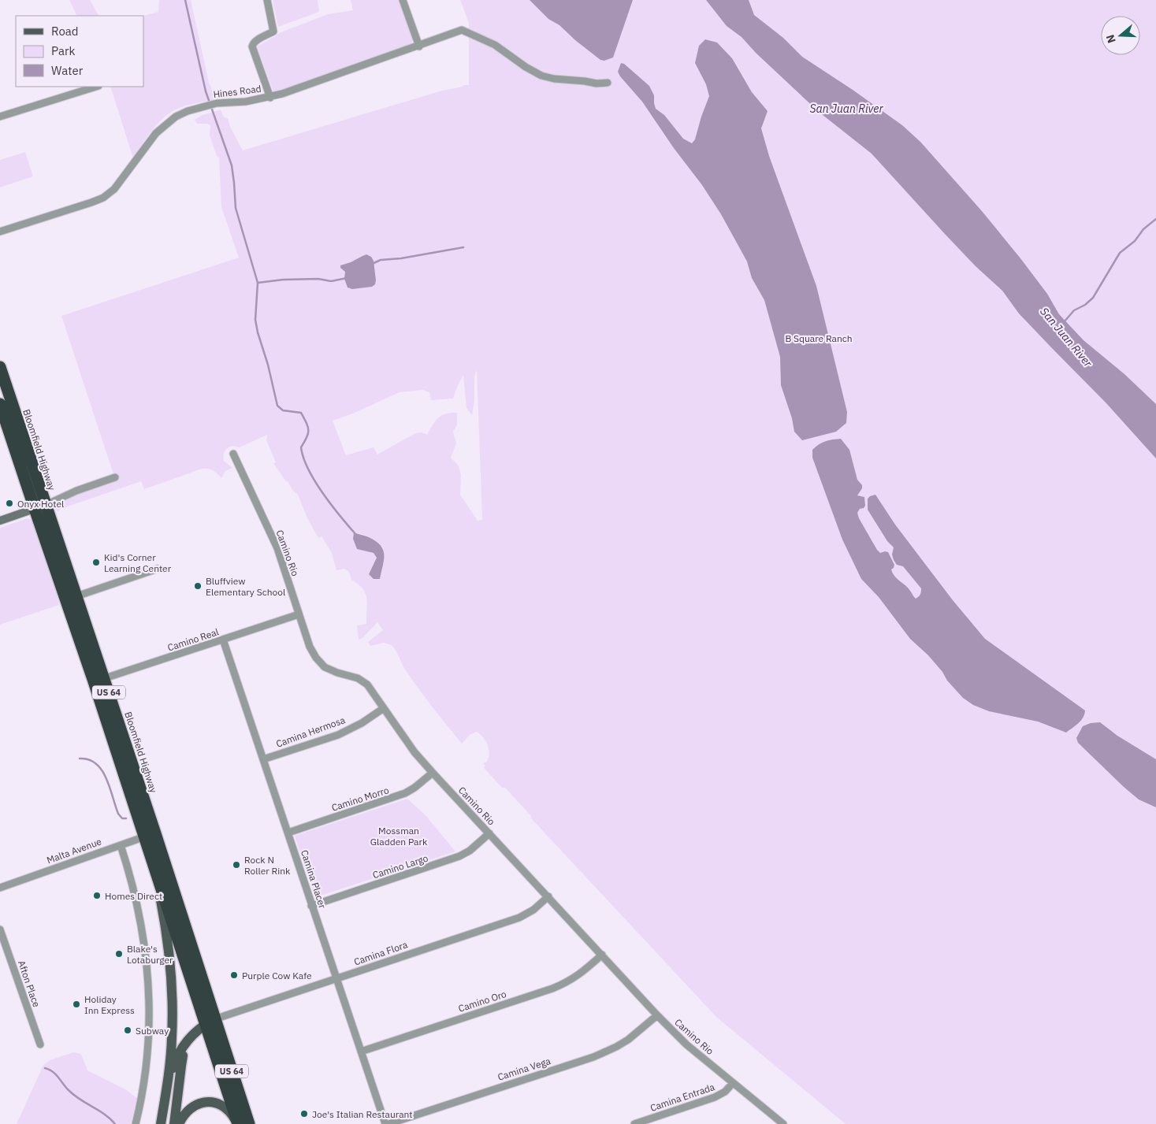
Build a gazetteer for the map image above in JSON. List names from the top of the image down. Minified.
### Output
{"streets":{"highway":["Bloomfield Highway","US 64"],"street":["Hines Road","Camino Rio","Camino Real","Camina Hermosa","Camino Morro","Malta Avenue","Camino Largo","Camina Placer","Camina Flora","Afton Place","Camino Oro","Camina Vega","Camina Entrada"]},"crossings":[["Bloomfield Highway","Camino Real"],["Bloomfield Highway","Malta Avenue"],["Bloomfield Highway","Camina Flora"],["Camino Rio","Camino Real"],["Camino Rio","Camina Hermosa"],["Camino Rio","Camino Morro"],["Camino Rio","Camino Largo"],["Camino Rio","Camina Flora"],["Camino Rio","Camino Oro"],["Camino Rio","Camina Vega"],["Camino Rio","Camina Entrada"],["Camino Real","Camina Placer"],["Camina Hermosa","Camina Placer"],["Camino Morro","Camina Placer"],["Camino Largo","Camina Placer"],["Camina Placer","Camina Flora"],["Camina Placer","Camino Oro"]],"water":["San Juan River"],"parks":["B Square Ranch","Mossman Gladden Park"],"places":["Onyx Hotel","Kid's Corner Learning Center","Bluffview Elementary School","Rock N Roller Rink","Homes Direct","Blake's Lotaburger","Purple Cow Kafe","Holiday Inn Express","Subway","Joe's Italian Restaurant"],"legend":["Road","Park","Water"],"north":"left"}
